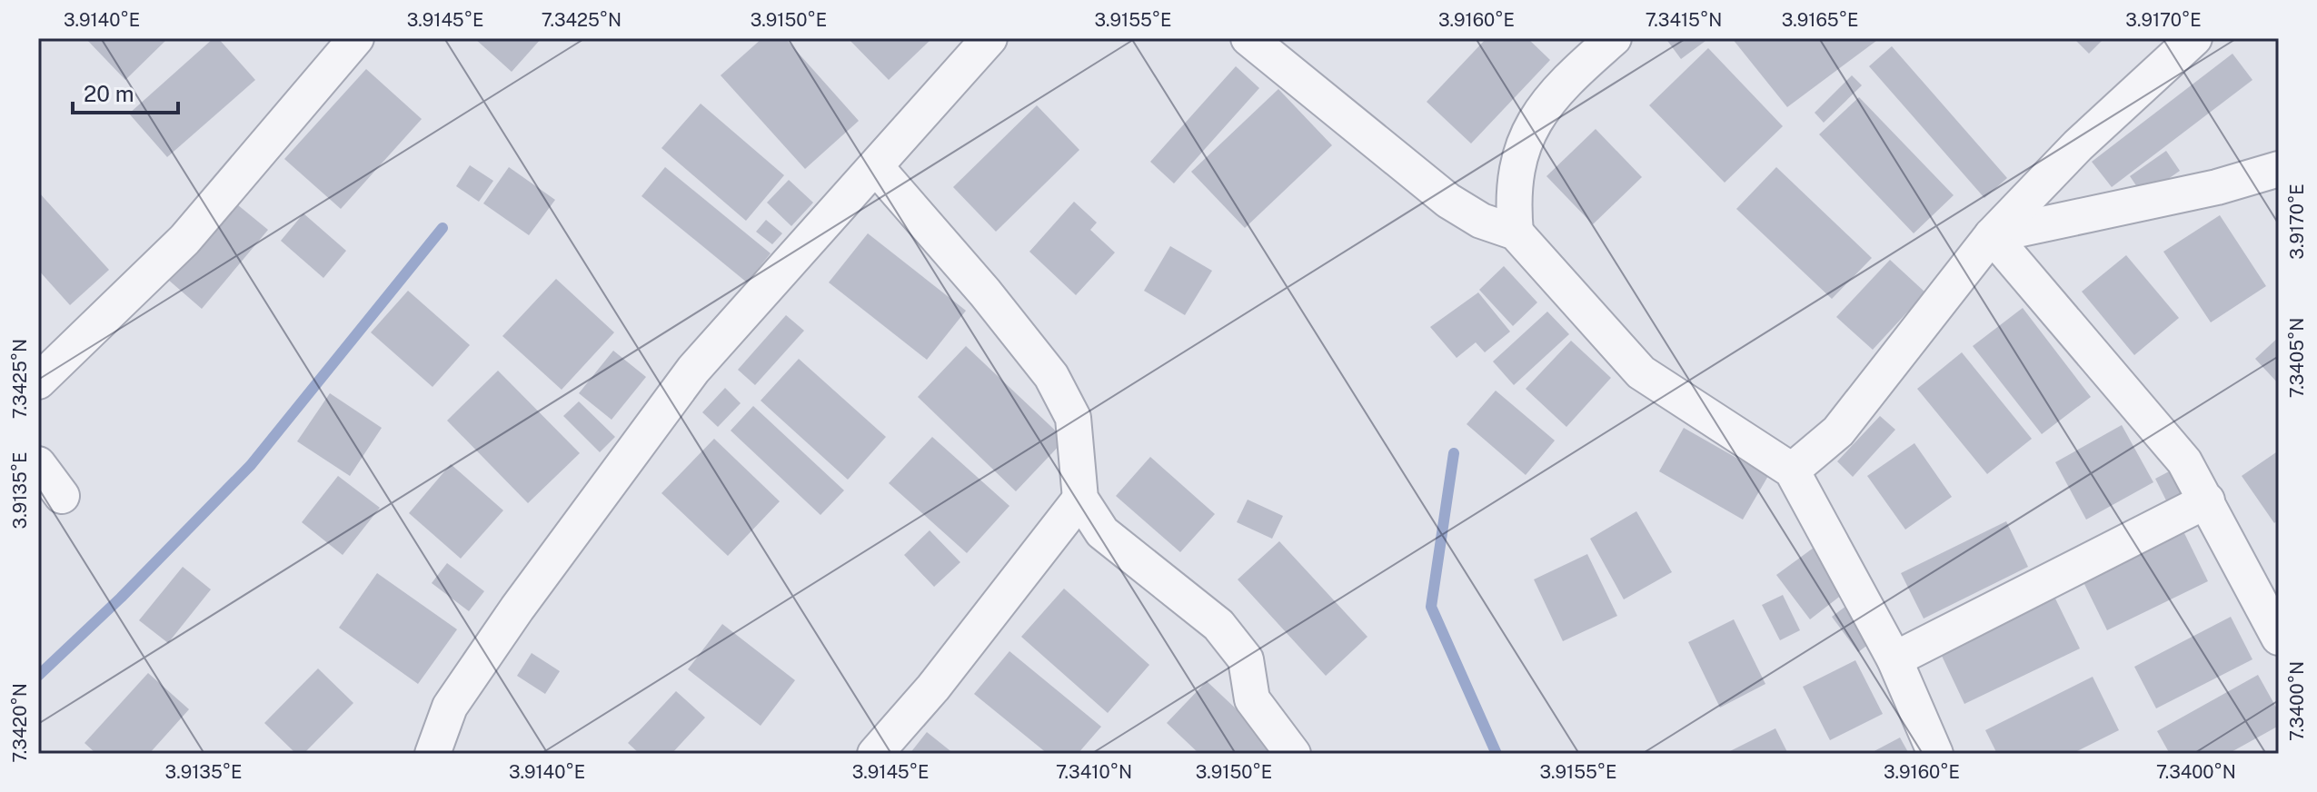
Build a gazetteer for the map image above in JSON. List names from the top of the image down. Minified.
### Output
{"scale_bar":"20 m","coordinates":["3.9140°E","3.9145°E","7.3425°N","3.9150°E","3.9155°E","3.9160°E","7.3415°N","3.9165°E","3.9170°E","7.3405°N","3.9135°E","7.3400°N","7.3420°N","7.3410°N"]}
